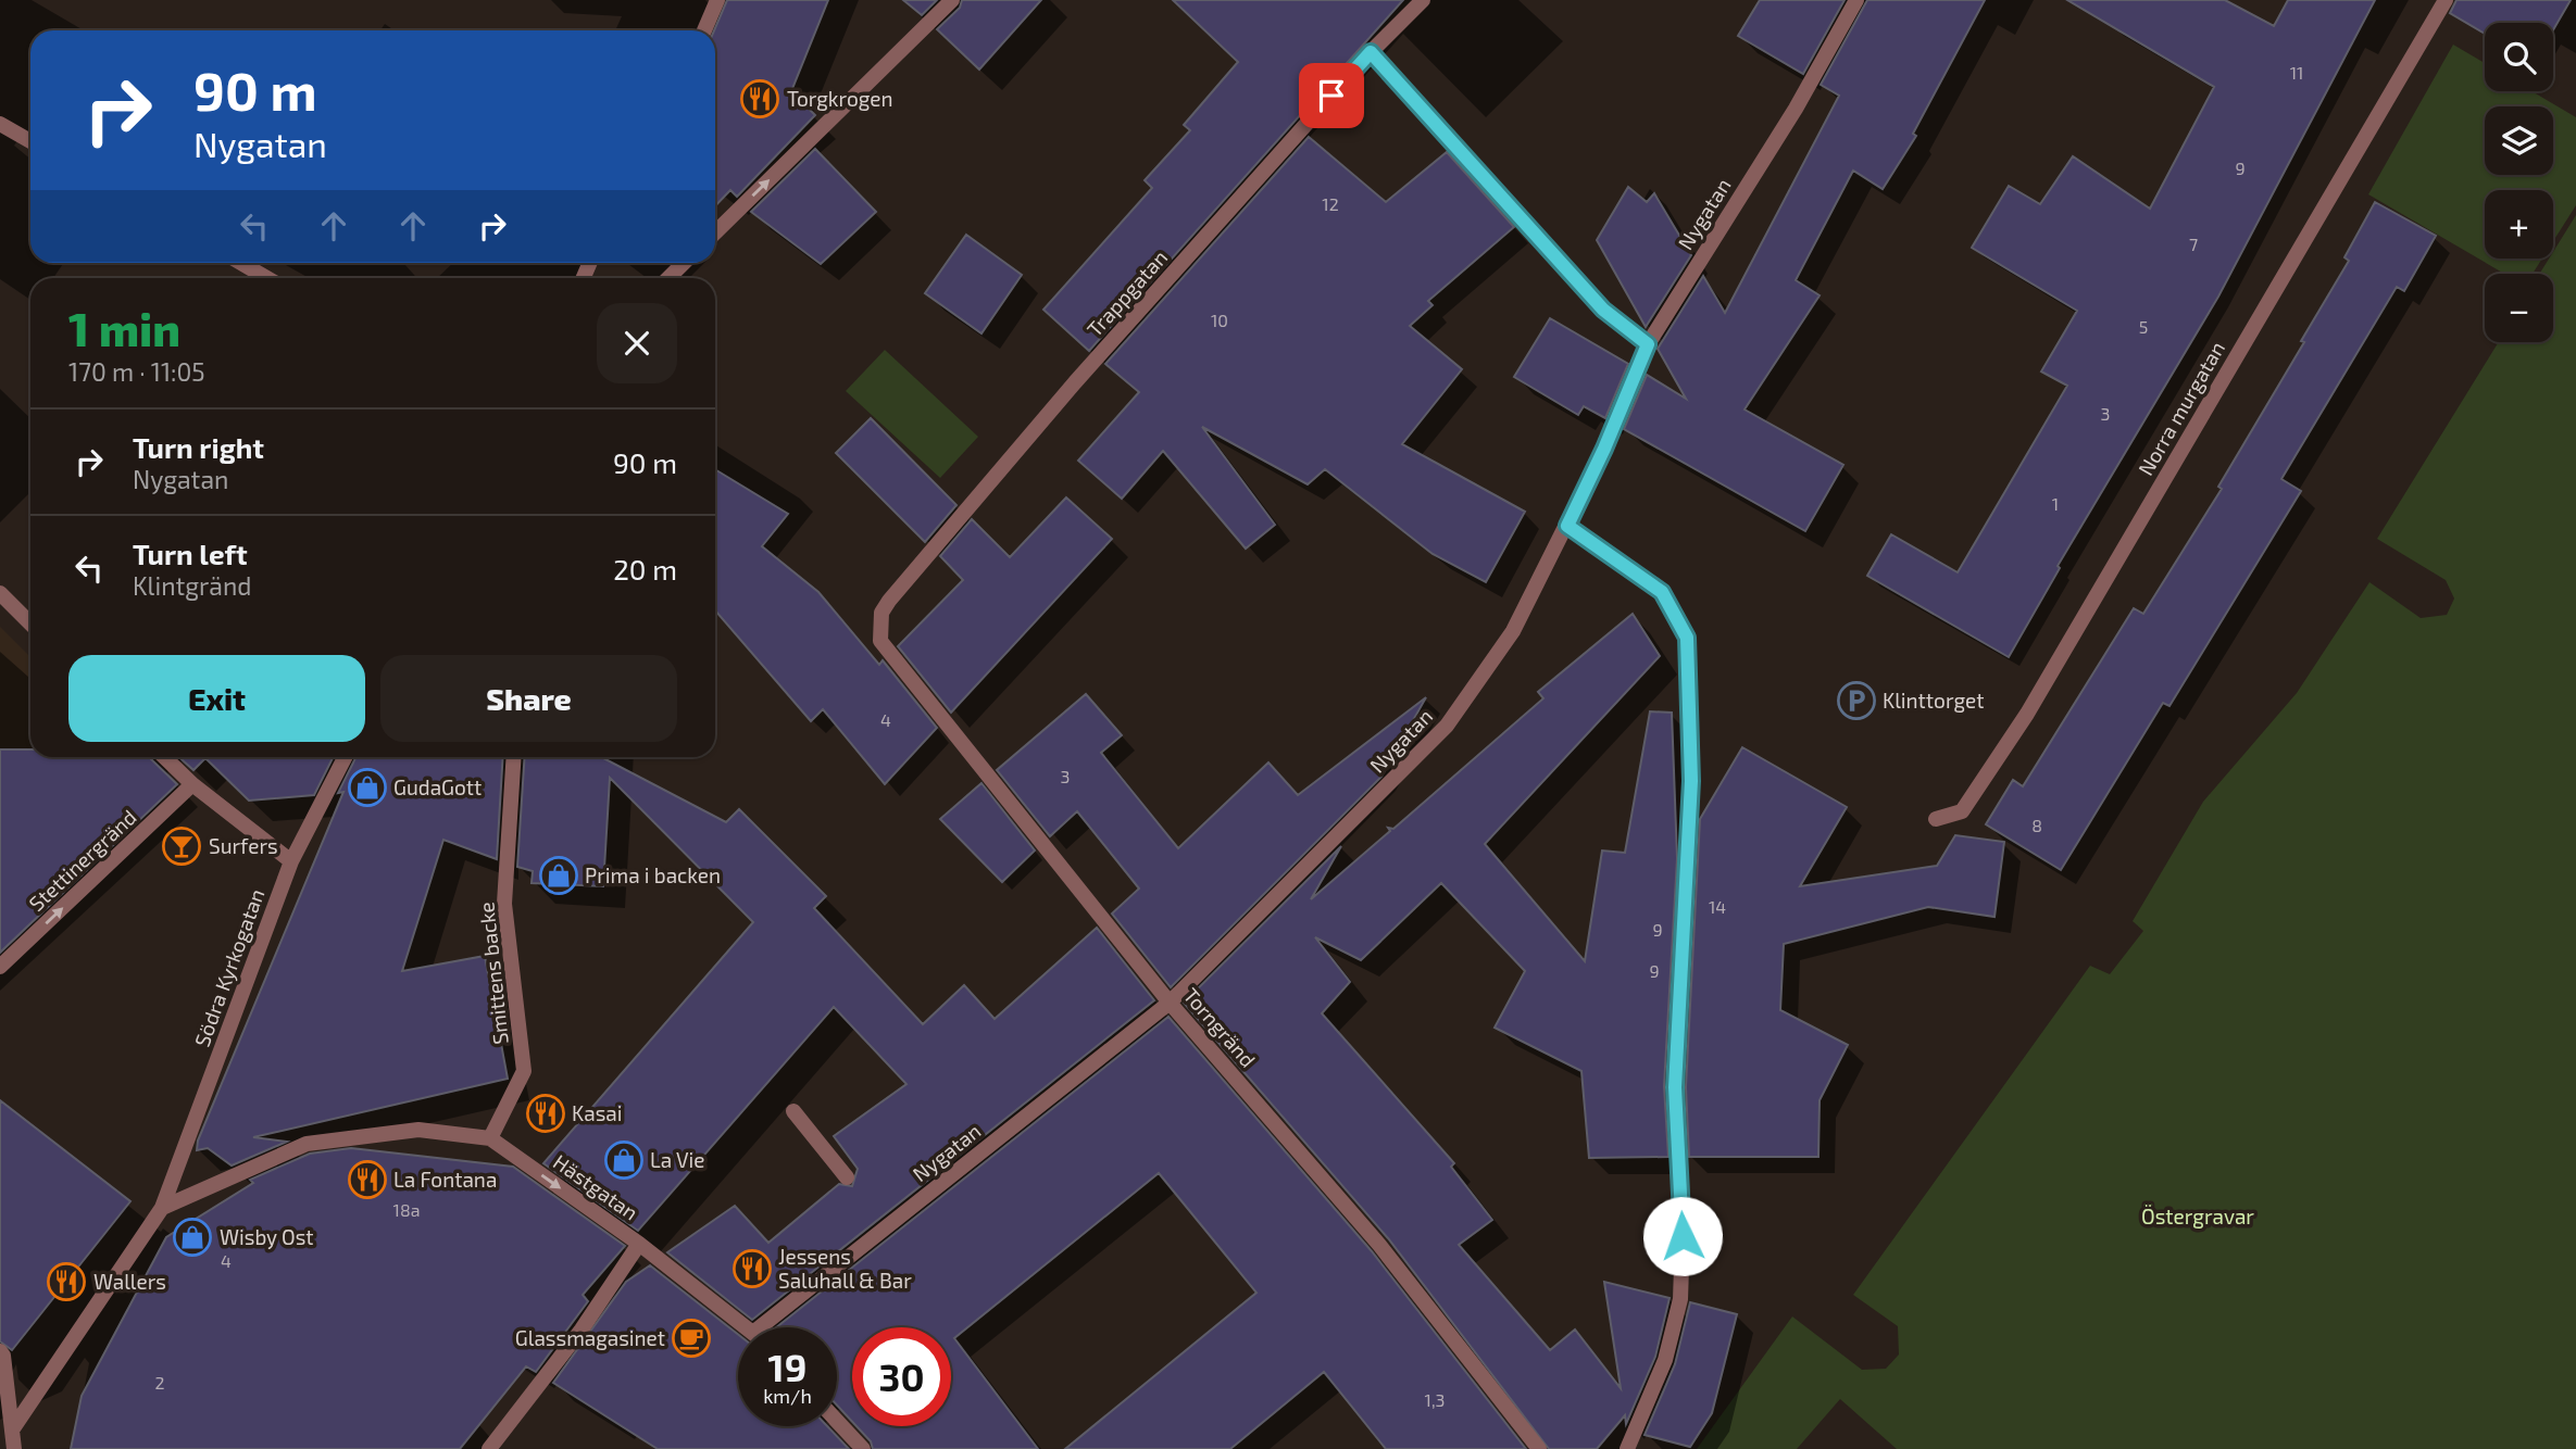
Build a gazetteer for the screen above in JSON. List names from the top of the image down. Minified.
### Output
{"streets":{"street":["Nygatan","Trappgatan","Norra murgatan","Stettinergränd","Södra Kyrkogatan","Smittens backe","Torngränd","Hästgatan"]},"crossings":[["Nygatan","Torngränd"],["Trappgatan","Torngränd"],["Södra Kyrkogatan","Hästgatan"],["Smittens backe","Hästgatan"]],"one_way":["Stettinergränd"],"parks":["Östergravar"],"places":{"restaurant":["Torgkrogen","Kasai","La Fontana","Jessens Saluhall & Bar","Wallers"],"parking":["Klinttorget"],"shop":["GudaGott","Prima i backen","La Vie","Wisby Ost"],"bar":["Surfers"],"cafe":["Glassmagasinet"]},"house_numbers":["11","9","12","7","10","5","3","1","4","3","8","14","9","9","18a","4","2","1,3"],"page":{"map_buttons":["+","−"],"turn":["90 m","Nygatan"],"heading":["1 min","170 m · 11:05"],"list":[{"name":"Turn right","note":"Nygatan","value":"90 m"},{"name":"Turn left","note":"Klintgränd","value":"20 m"}],"buttons":["Exit","Share"],"speed":"19 km/h","limit":"30"}}
